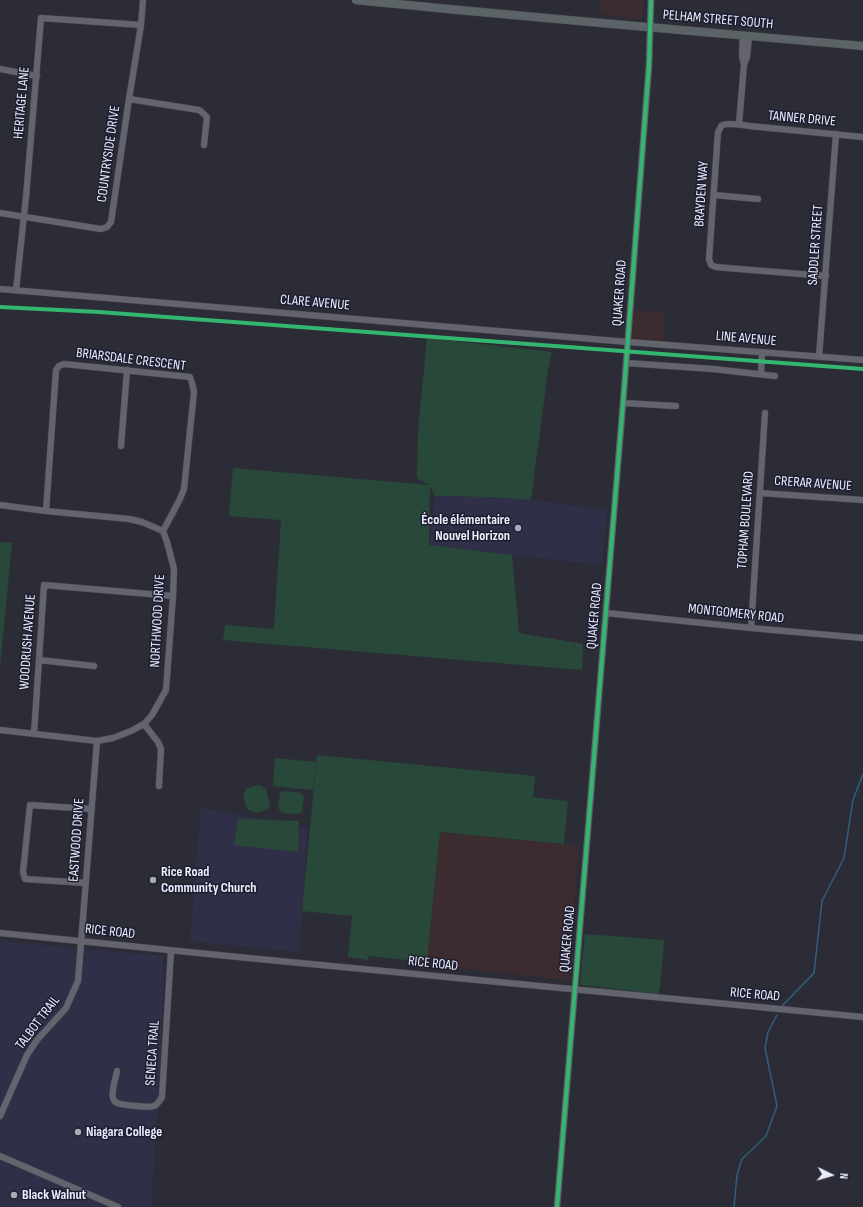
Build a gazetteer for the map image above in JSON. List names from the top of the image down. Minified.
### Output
{"streets":{"main road":["PELHAM STREET SOUTH"],"street":["HERITAGE LANE","TANNER DRIVE","COUNTRYSIDE DRIVE","BRAYDEN WAY","SADDLER STREET","QUAKER ROAD","CLARE AVENUE","LINE AVENUE","BRIARSDALE CRESCENT","CRERAR AVENUE","TOPHAM BOULEVARD","MONTGOMERY ROAD","NORTHWOOD DRIVE","WOODRUSH AVENUE","EASTWOOD DRIVE","RICE ROAD","TALBOT TRAIL","SENECA TRAIL"]},"crossings":[["PELHAM STREET SOUTH","QUAKER ROAD"],["HERITAGE LANE","COUNTRYSIDE DRIVE"],["HERITAGE LANE","CLARE AVENUE"],["TANNER DRIVE","BRAYDEN WAY"],["TANNER DRIVE","SADDLER STREET"],["BRAYDEN WAY","SADDLER STREET"],["SADDLER STREET","LINE AVENUE"],["QUAKER ROAD","CLARE AVENUE"],["QUAKER ROAD","LINE AVENUE"],["QUAKER ROAD","MONTGOMERY ROAD"],["QUAKER ROAD","RICE ROAD"],["CLARE AVENUE","LINE AVENUE"],["BRIARSDALE CRESCENT","NORTHWOOD DRIVE"],["CRERAR AVENUE","TOPHAM BOULEVARD"],["TOPHAM BOULEVARD","MONTGOMERY ROAD"],["NORTHWOOD DRIVE","WOODRUSH AVENUE"],["NORTHWOOD DRIVE","EASTWOOD DRIVE"],["EASTWOOD DRIVE","RICE ROAD"],["EASTWOOD DRIVE","TALBOT TRAIL"],["RICE ROAD","TALBOT TRAIL"],["RICE ROAD","SENECA TRAIL"]],"places":["École élémentaire Nouvel Horizon","Rice Road Community Church","Niagara College","Black Walnut"],"north":"right"}
